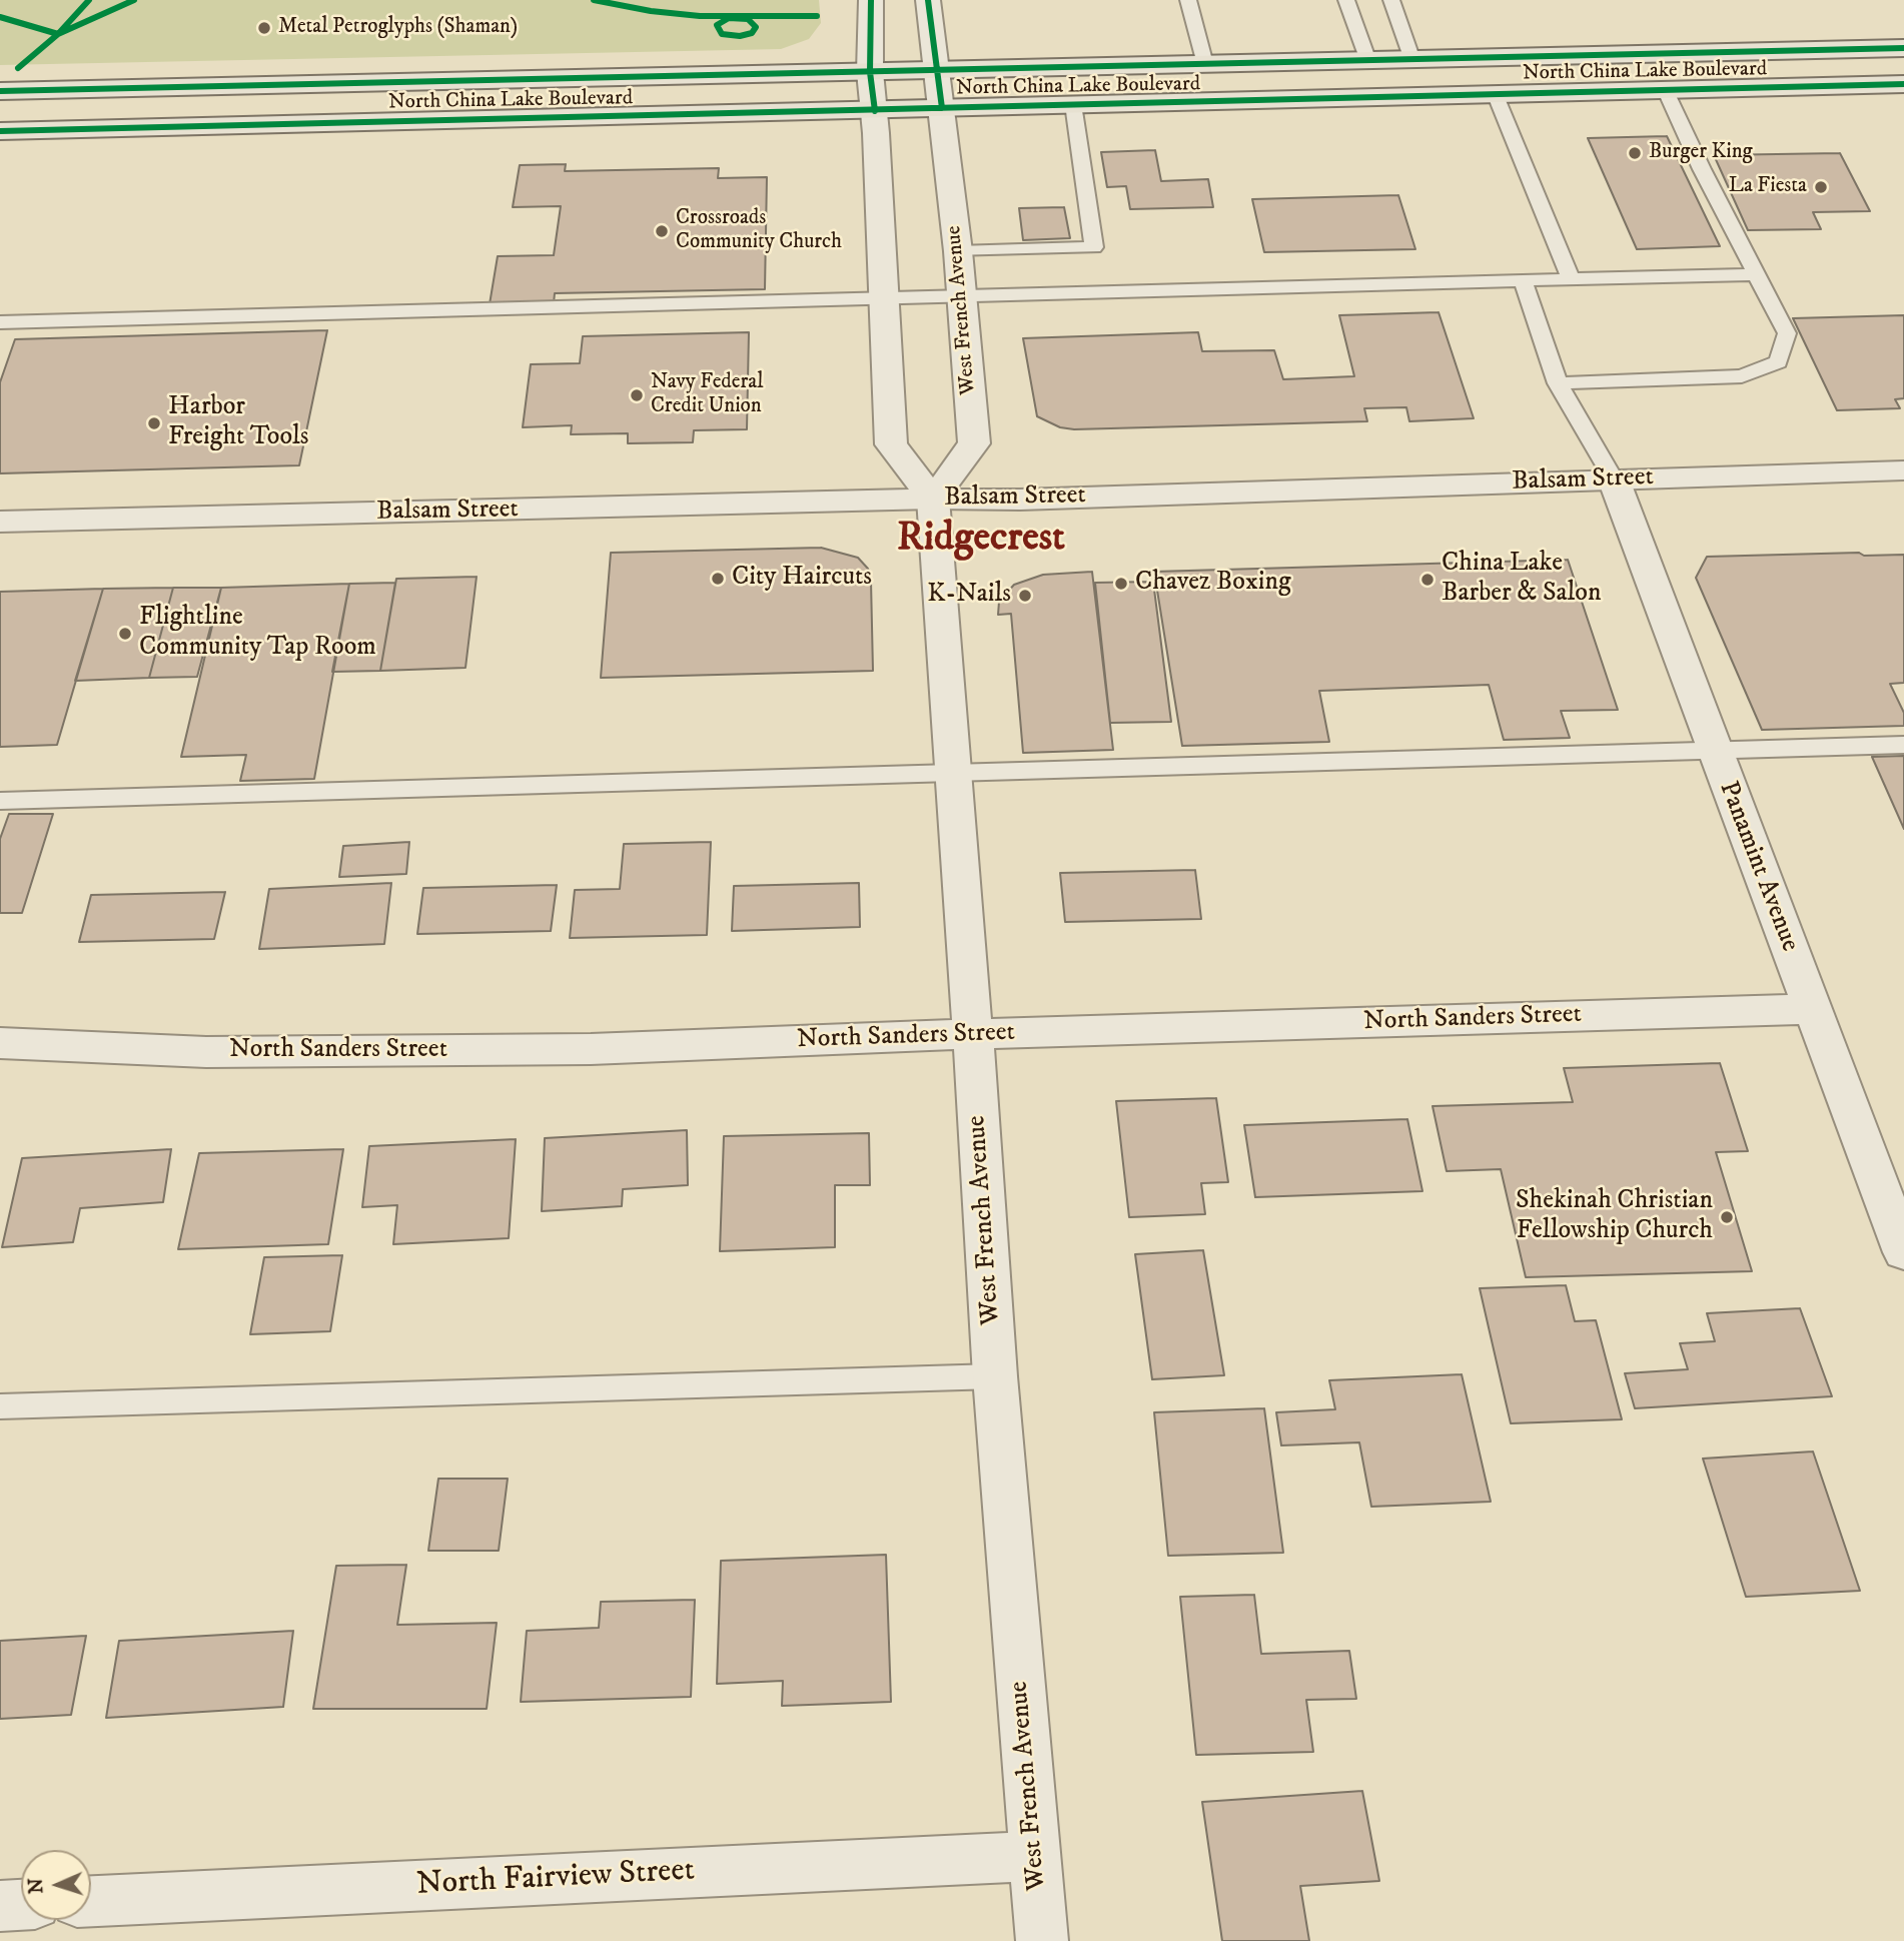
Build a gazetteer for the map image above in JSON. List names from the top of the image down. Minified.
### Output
{"streets":{"main road":["North China Lake Boulevard"],"street":["West French Avenue","Balsam Street","Panamint Avenue","North Sanders Street","North Fairview Street"]},"crossings":[["North China Lake Boulevard","West French Avenue"],["West French Avenue","Balsam Street"],["West French Avenue","North Sanders Street"],["West French Avenue","North Fairview Street"],["Balsam Street","Panamint Avenue"],["Panamint Avenue","North Sanders Street"]],"districts":["Ridgecrest"],"places":["Metal Petroglyphs (Shaman)","Burger King","La Fiesta","Crossroads Community Church","Navy Federal Credit Union","Harbor Freight Tools","City Haircuts","China Lake Barber & Salon","Chavez Boxing","K-Nails","Flightline Community Tap Room","Shekinah Christian Fellowship Church"],"north":"left"}
